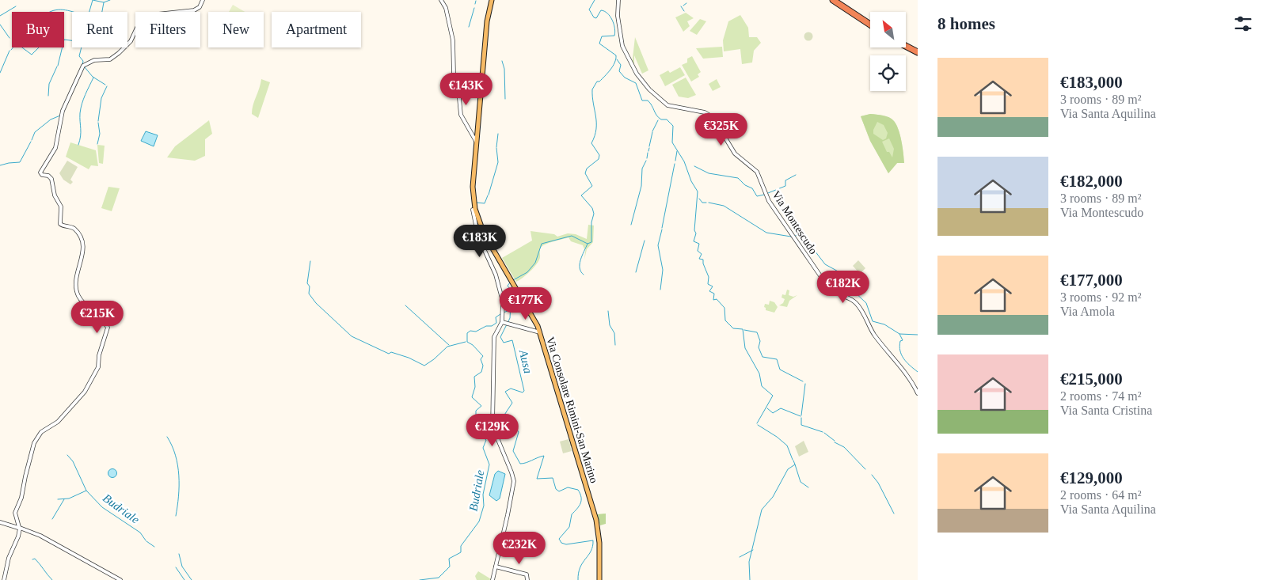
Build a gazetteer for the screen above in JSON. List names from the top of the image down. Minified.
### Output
{"streets":{"main road":["Via Consolare Rimini-San Marino"],"street":["Via Montescudo"]},"water":["Ausa","Budriale"],"north":"top left","page":{"heading":"8 homes","chip":["Buy","Rent","Filters","New","Apartment"],"list":[{"name":"€183,000","note":"3 rooms · 89 m² · Via Santa Aquilina"},{"name":"€182,000","note":"3 rooms · 89 m² · Via Montescudo"},{"name":"€177,000","note":"3 rooms · 92 m² · Via Amola"},{"name":"€215,000","note":"2 rooms · 74 m² · Via Santa Cristina"},{"name":"€129,000","note":"2 rooms · 64 m² · Via Santa Aquilina"}],"price":["€143K","€325K","€183K","€182K","€177K","€215K","€129K","€232K"]}}
